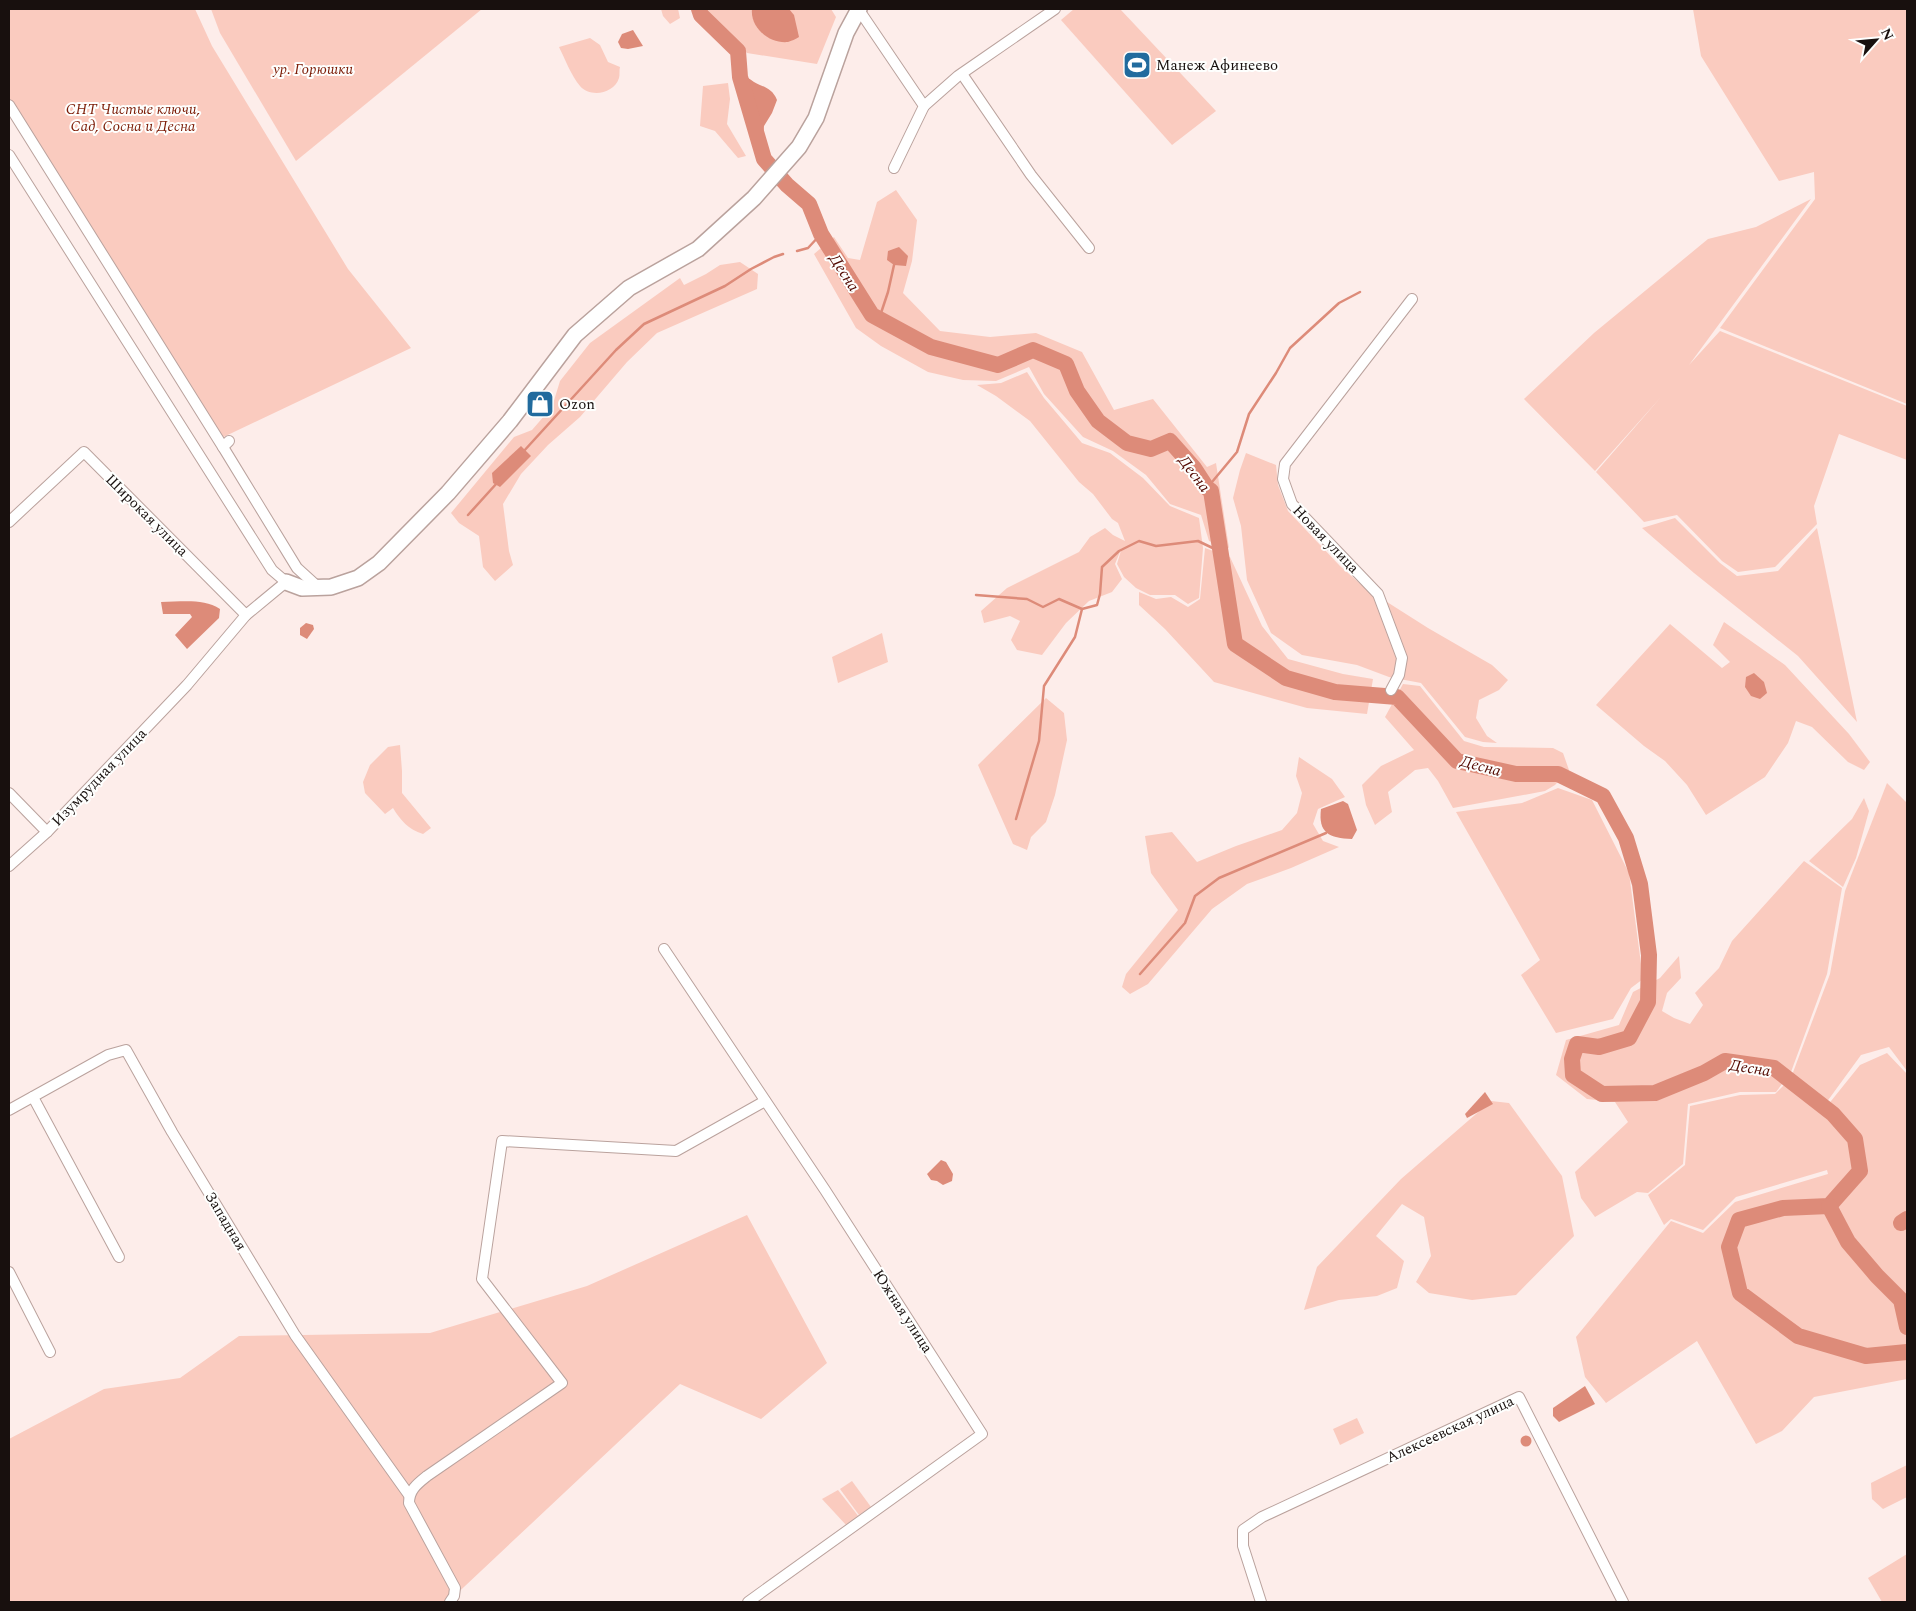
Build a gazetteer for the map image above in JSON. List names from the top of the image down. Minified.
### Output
{"streets":{"street":["Широкая улица","Новая улица","Изумрудная улица","Западная","Южная улица","Алексеевская улица"]},"crossings":[["Широкая улица","Изумрудная улица"]],"water":["Десна"],"parks":["ур. Горюшки","СНТ Чистые ключи, Сад, Сосна и Десна"],"places":{"sports":["Манеж Афинеево"],"shop":["Ozon"]},"north":"top right"}
